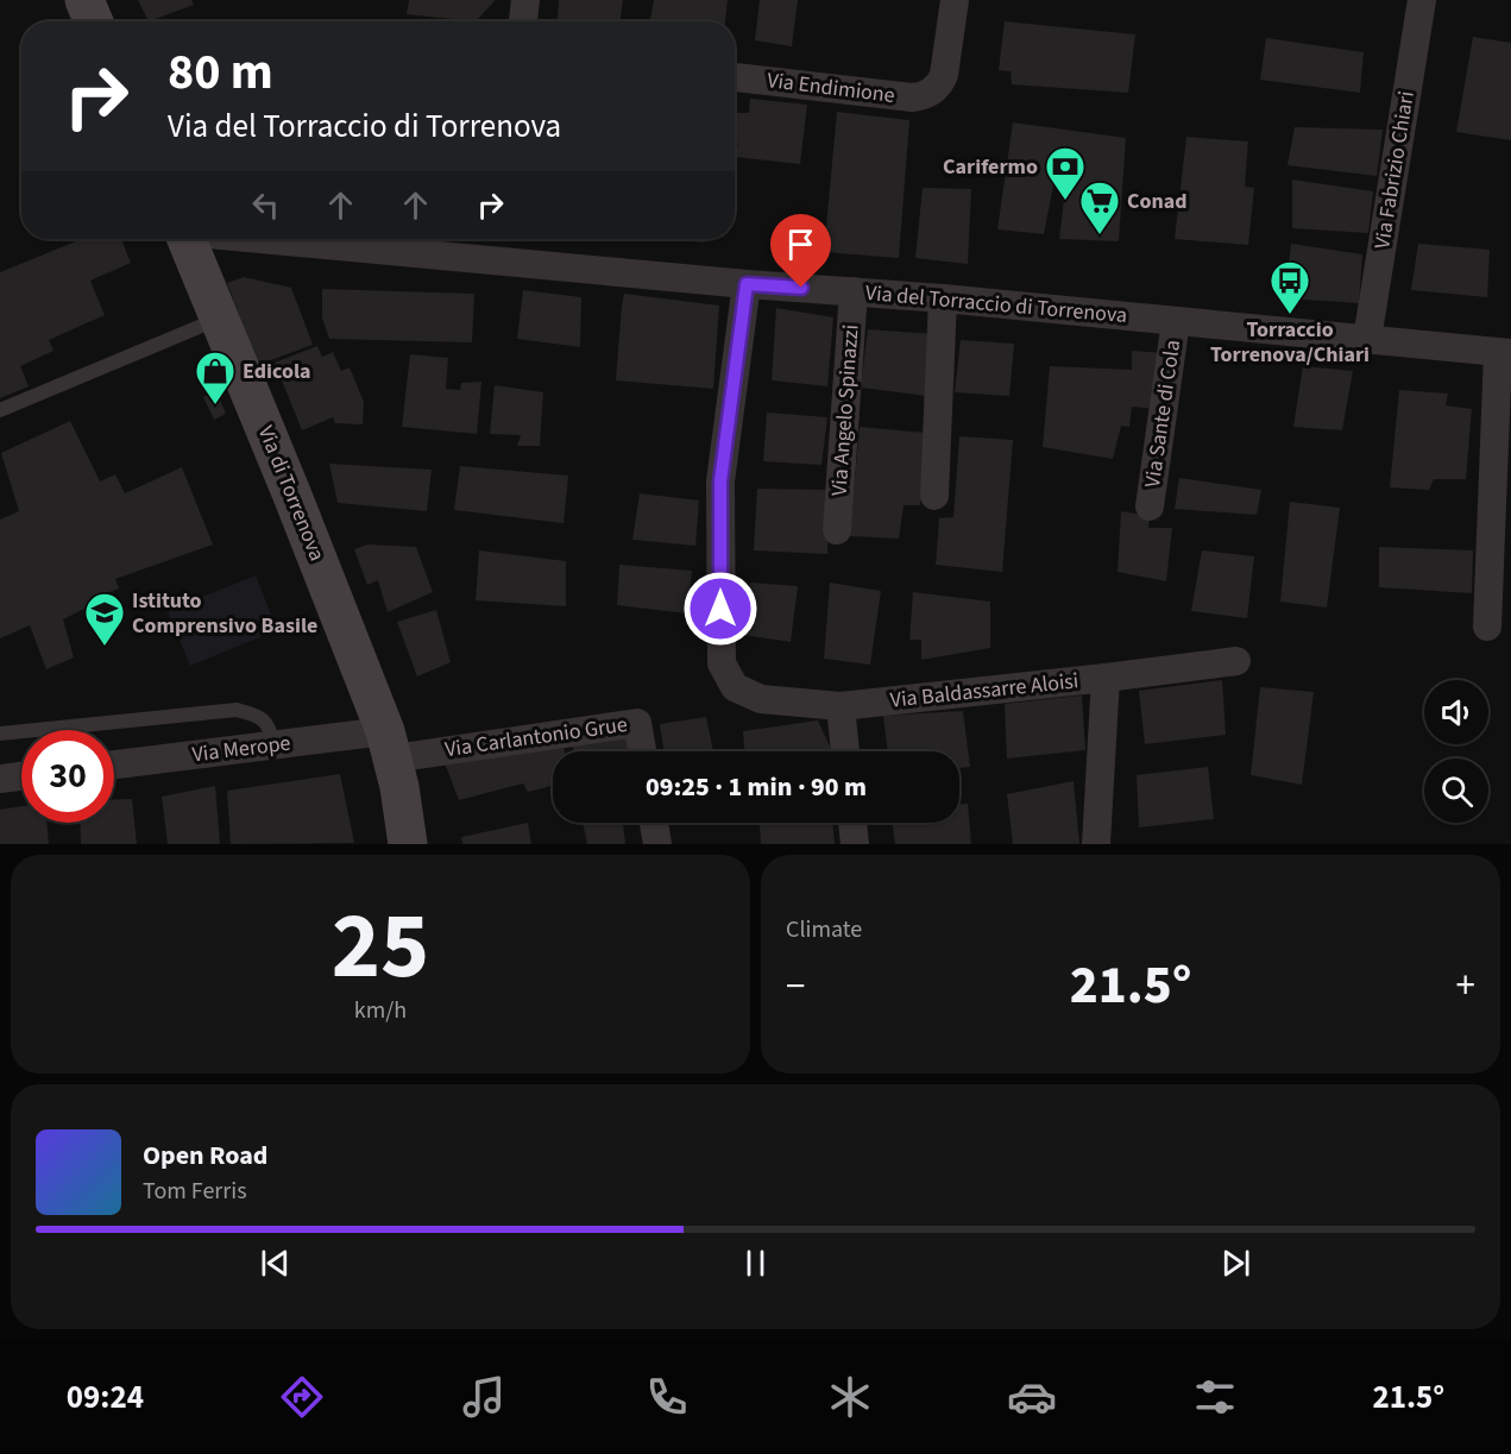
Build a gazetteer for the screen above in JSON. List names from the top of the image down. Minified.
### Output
{"streets":{"street":["Via Endimione","Via Fabrizio Chiari","Via del Torraccio di Torrenova","Via Angelo Spinazzi","Via Sante di Cola","Via di Torrenova","Via Baldassarre Aloisi","Via Carlantonio Grue","Via Merope"]},"crossings":[["Via Fabrizio Chiari","Via del Torraccio di Torrenova"],["Via del Torraccio di Torrenova","Via Angelo Spinazzi"],["Via del Torraccio di Torrenova","Via Sante di Cola"],["Via del Torraccio di Torrenova","Via Baldassarre Aloisi"],["Via di Torrenova","Via Carlantonio Grue"],["Via di Torrenova","Via Merope"],["Via Carlantonio Grue","Via Merope"]],"places":{"bank":["Carifermo"],"supermarket":["Conad"],"bus stop":["Torraccio Torrenova/Chiari"],"shop":["Edicola"],"school or university":["Istituto Comprensivo Basile"]},"page":{"turn":["80 m","Via del Torraccio di Torrenova"],"limit":"30","trip":"09:25 · 1 min · 90 m","tile":[["25","km/h"],"Climate"],"heat":["−","21.5°","+"],"song":["Open Road","Tom Ferris"],"tabs":["09:24","21.5°"]}}
